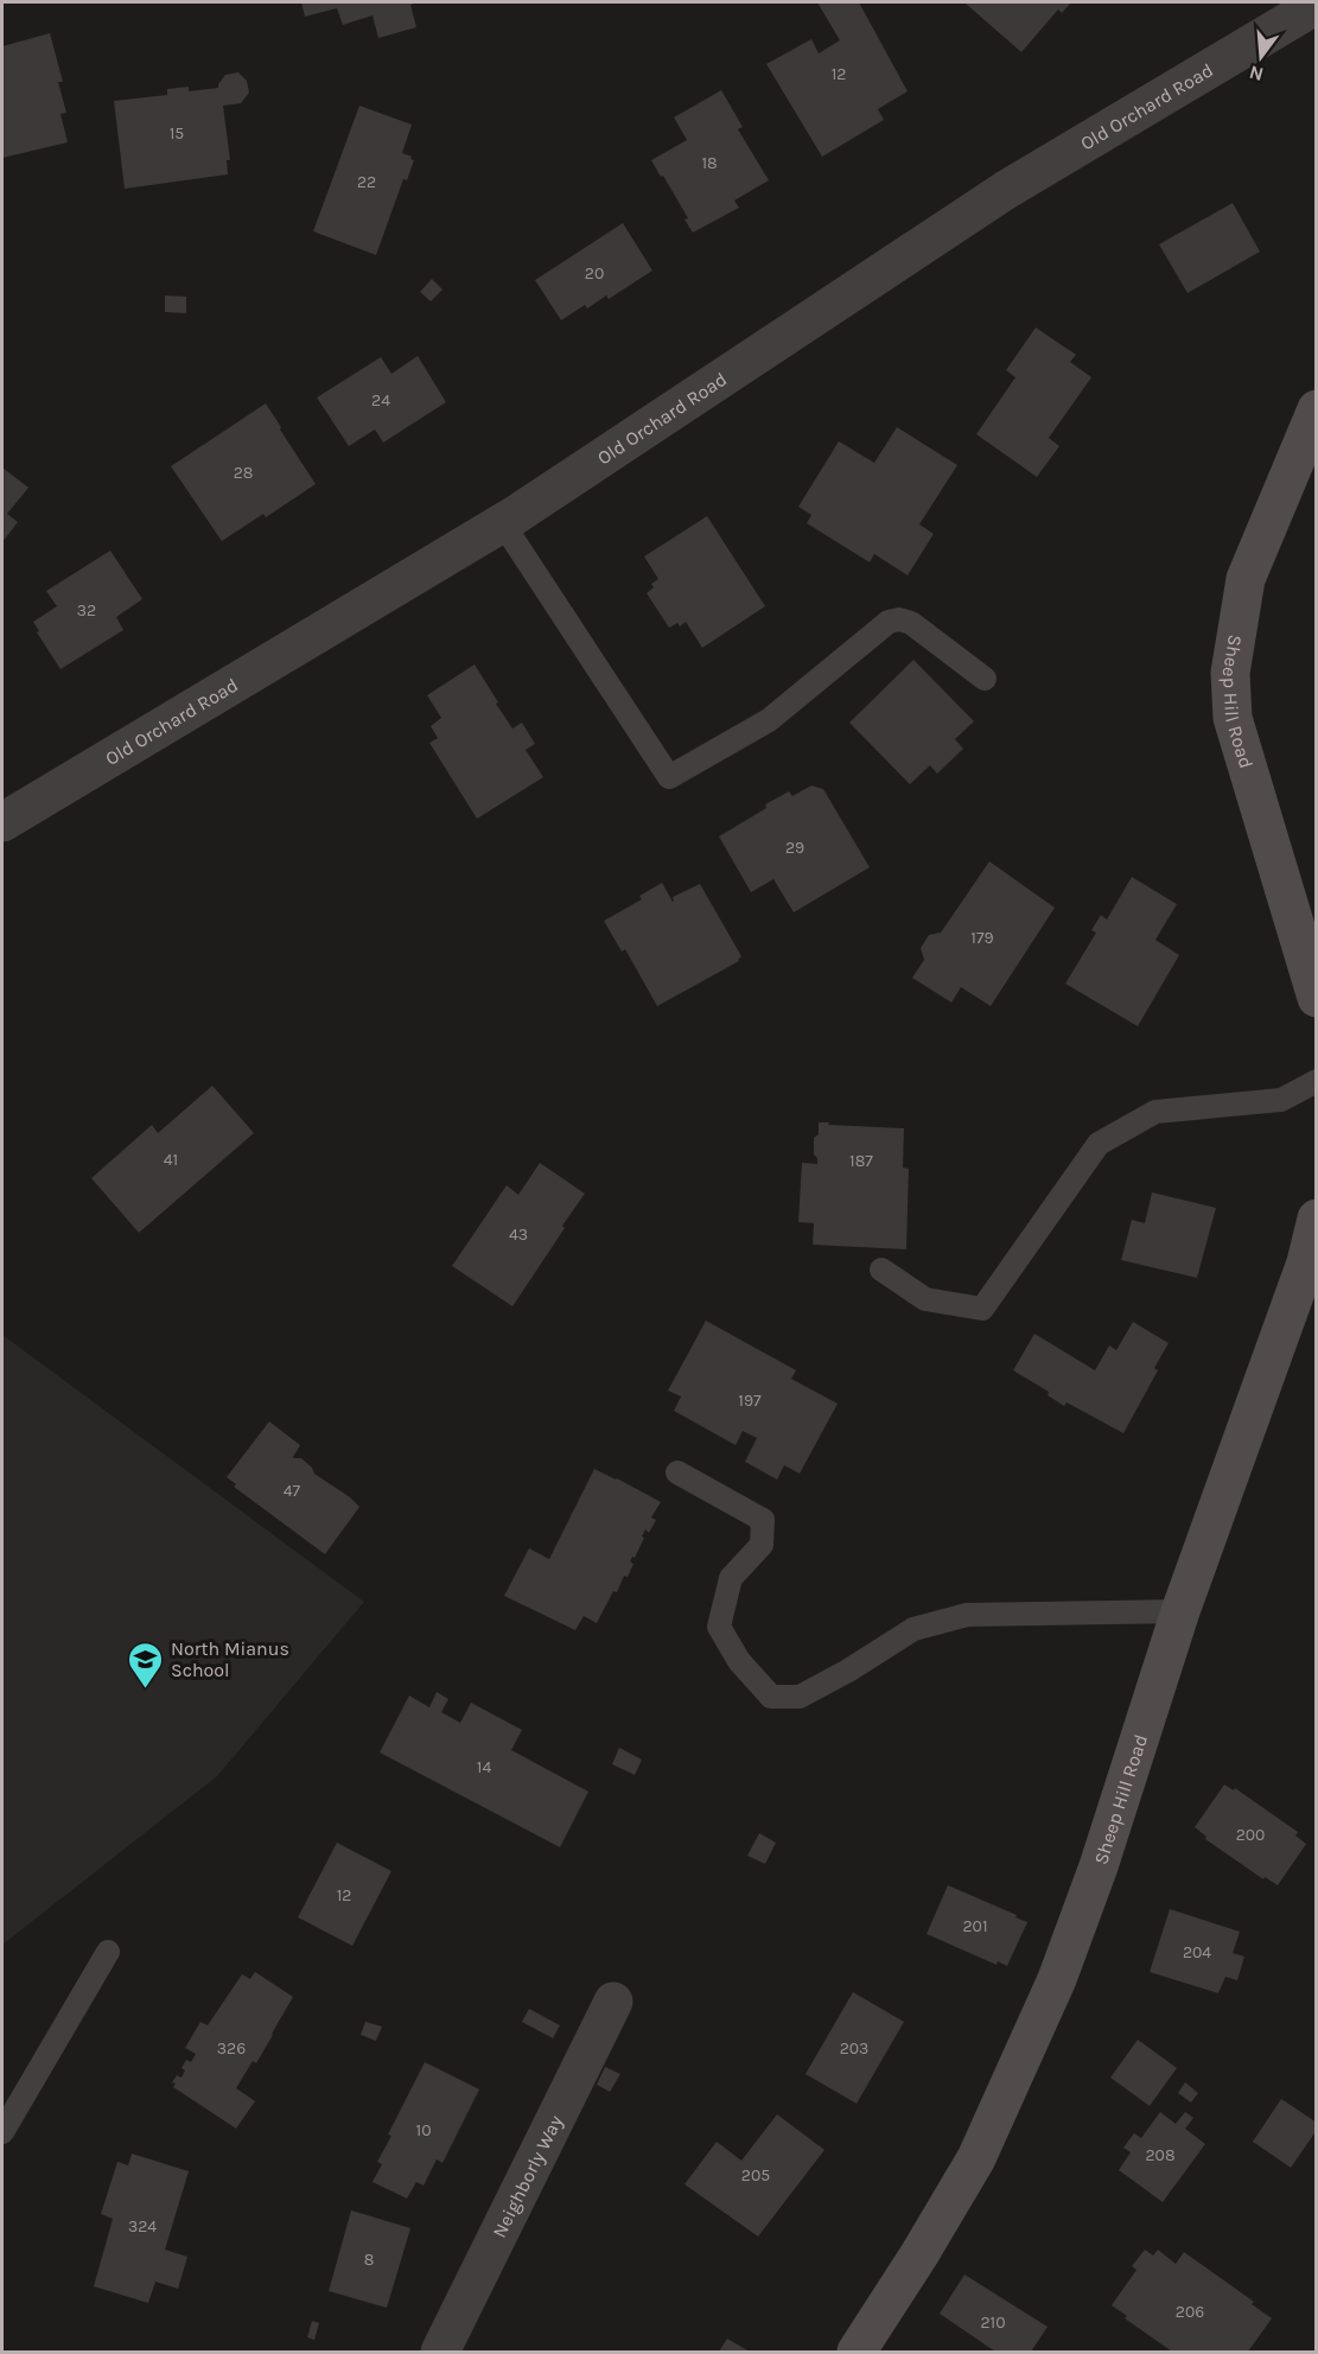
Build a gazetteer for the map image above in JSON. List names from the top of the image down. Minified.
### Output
{"streets":{"street":["Old Orchard Road","Sheep Hill Road","Neighborly Way"]},"places":{"school or university":["North Mianus School"]},"house_numbers":["12","15","18","22","20","24","28","32","29","179","41","187","43","197","47","14","200","12","201","204","326","203","10","208","205","324","8","206","210"],"north":"bottom"}
